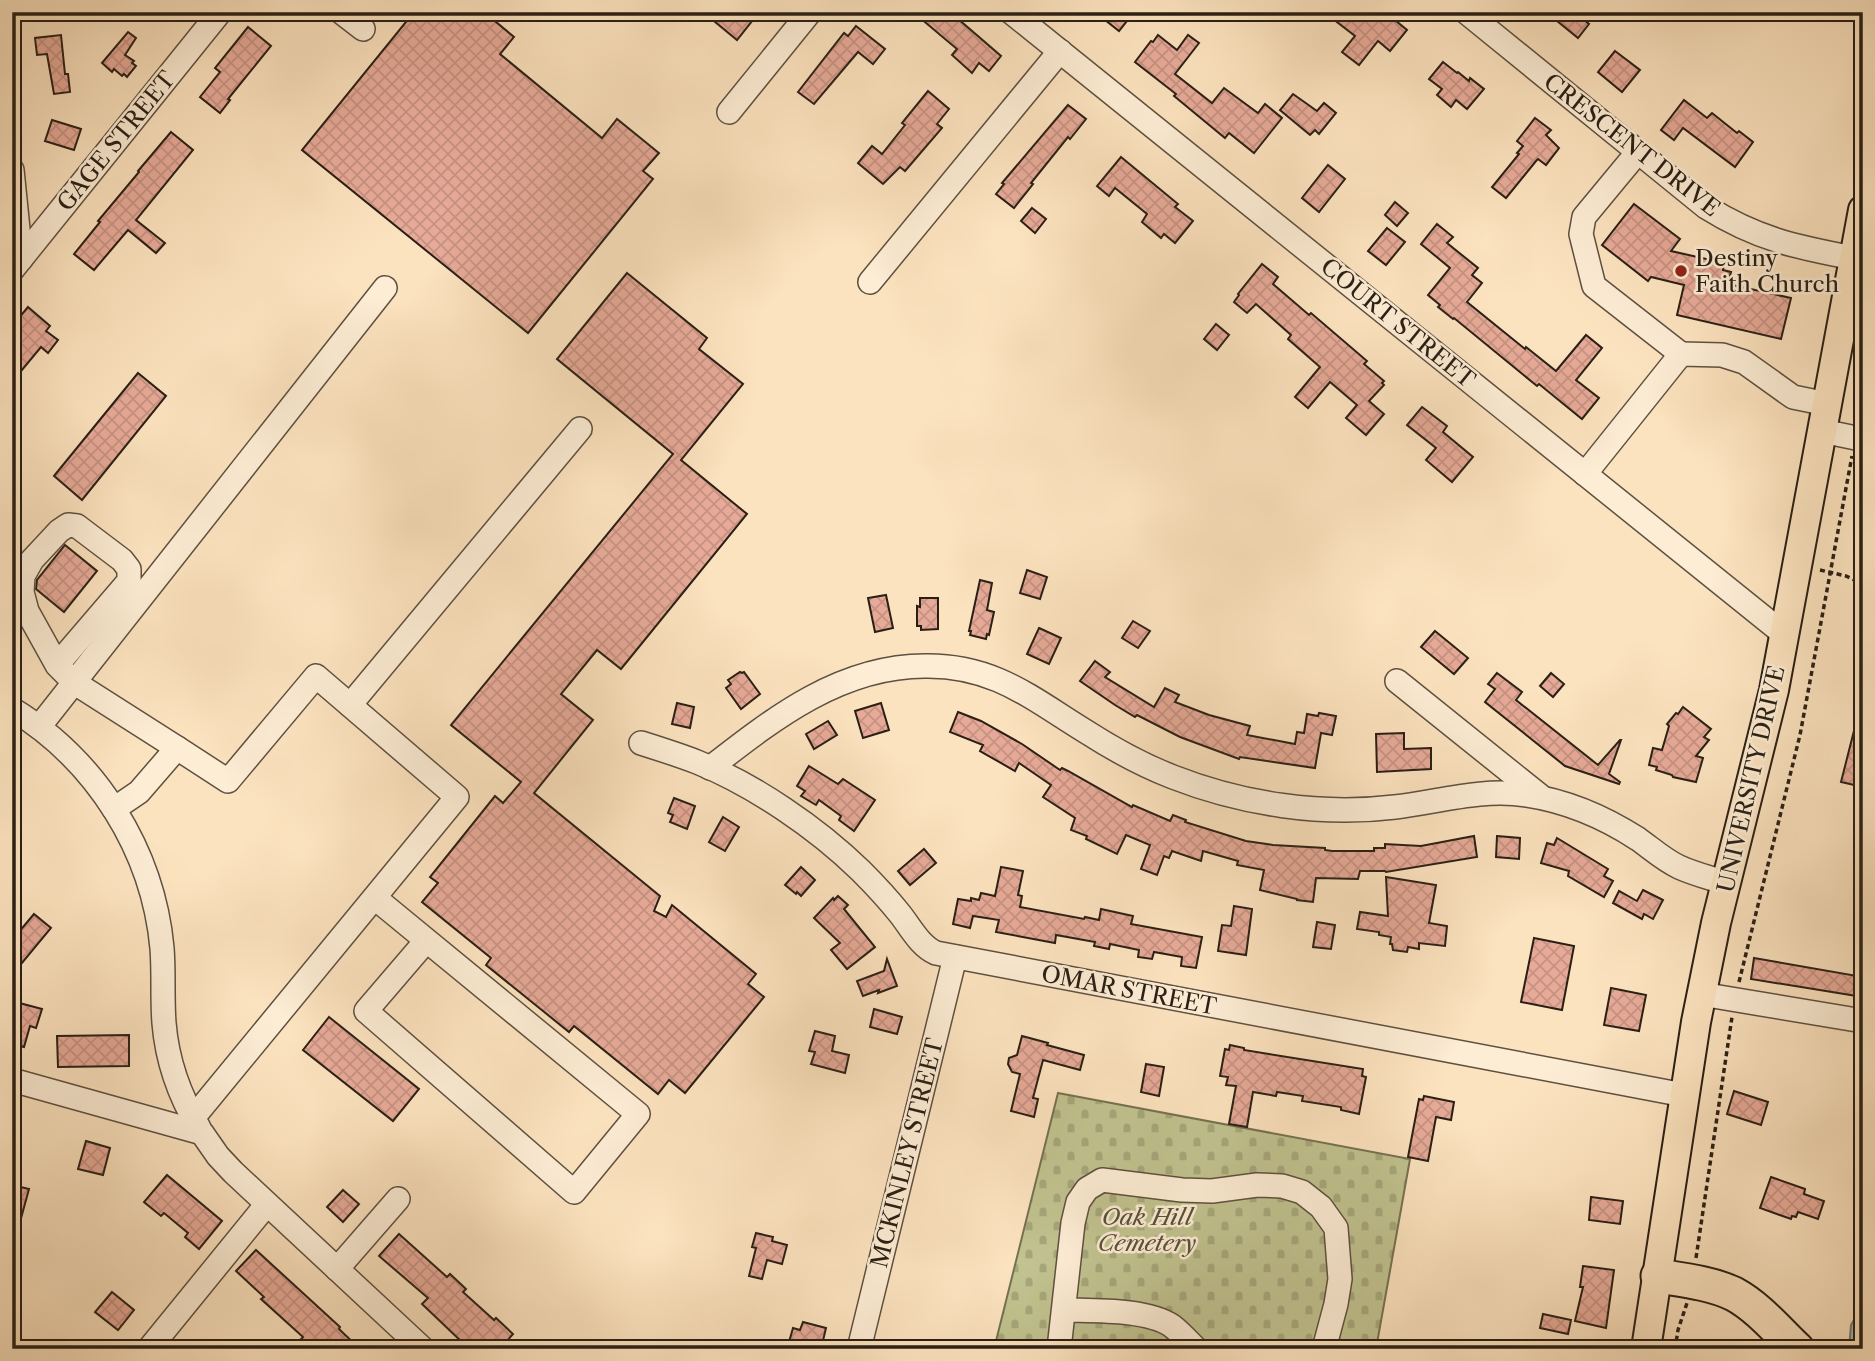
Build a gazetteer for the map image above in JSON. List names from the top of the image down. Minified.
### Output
{"streets":{"main road":["UNIVERSITY DRIVE"],"street":["GAGE STREET","CRESCENT DRIVE","COURT STREET","OMAR STREET","MCKINLEY STREET"]},"crossings":[["CRESCENT DRIVE","UNIVERSITY DRIVE"],["COURT STREET","UNIVERSITY DRIVE"],["UNIVERSITY DRIVE","OMAR STREET"],["OMAR STREET","MCKINLEY STREET"]],"parks":["Oak Hill Cemetery"],"places":["Destiny Faith Church"]}
